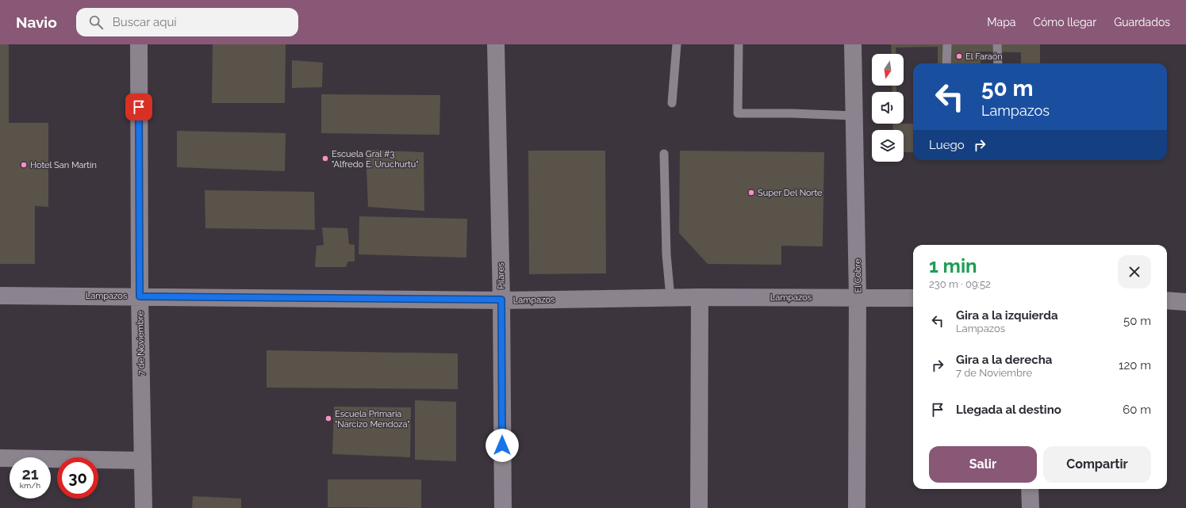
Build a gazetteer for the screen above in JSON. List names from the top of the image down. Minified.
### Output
{"streets":{"street":["Pilares","El Cobre","Lampazos","7 de Noviembre"]},"crossings":[["Pilares","Lampazos"],["El Cobre","Lampazos"],["Lampazos","7 de Noviembre"]],"places":["El Faraón","Escuela Gral #3 \"Alfredo E. Uruchurtu\"","Hotel San Martín","Super Del Norte","Escuela Primaria \"Narcizo Mendoza\""],"north":"bottom","page":{"header":"Navio","search":"Buscar aquí","nav":["Mapa","Cómo llegar","Guardados"],"turn":["50 m","Lampazos"],"then":"Luego","heading":["1 min","230 m · 09:52"],"list":[{"name":"Gira a la izquierda","note":"Lampazos","value":"50 m"},{"name":"Gira a la derecha","note":"7 de Noviembre","value":"120 m"},{"name":"Llegada al destino","value":"60 m"}],"buttons":["Salir","Compartir"],"speed":"21 km/h","limit":"30"}}
